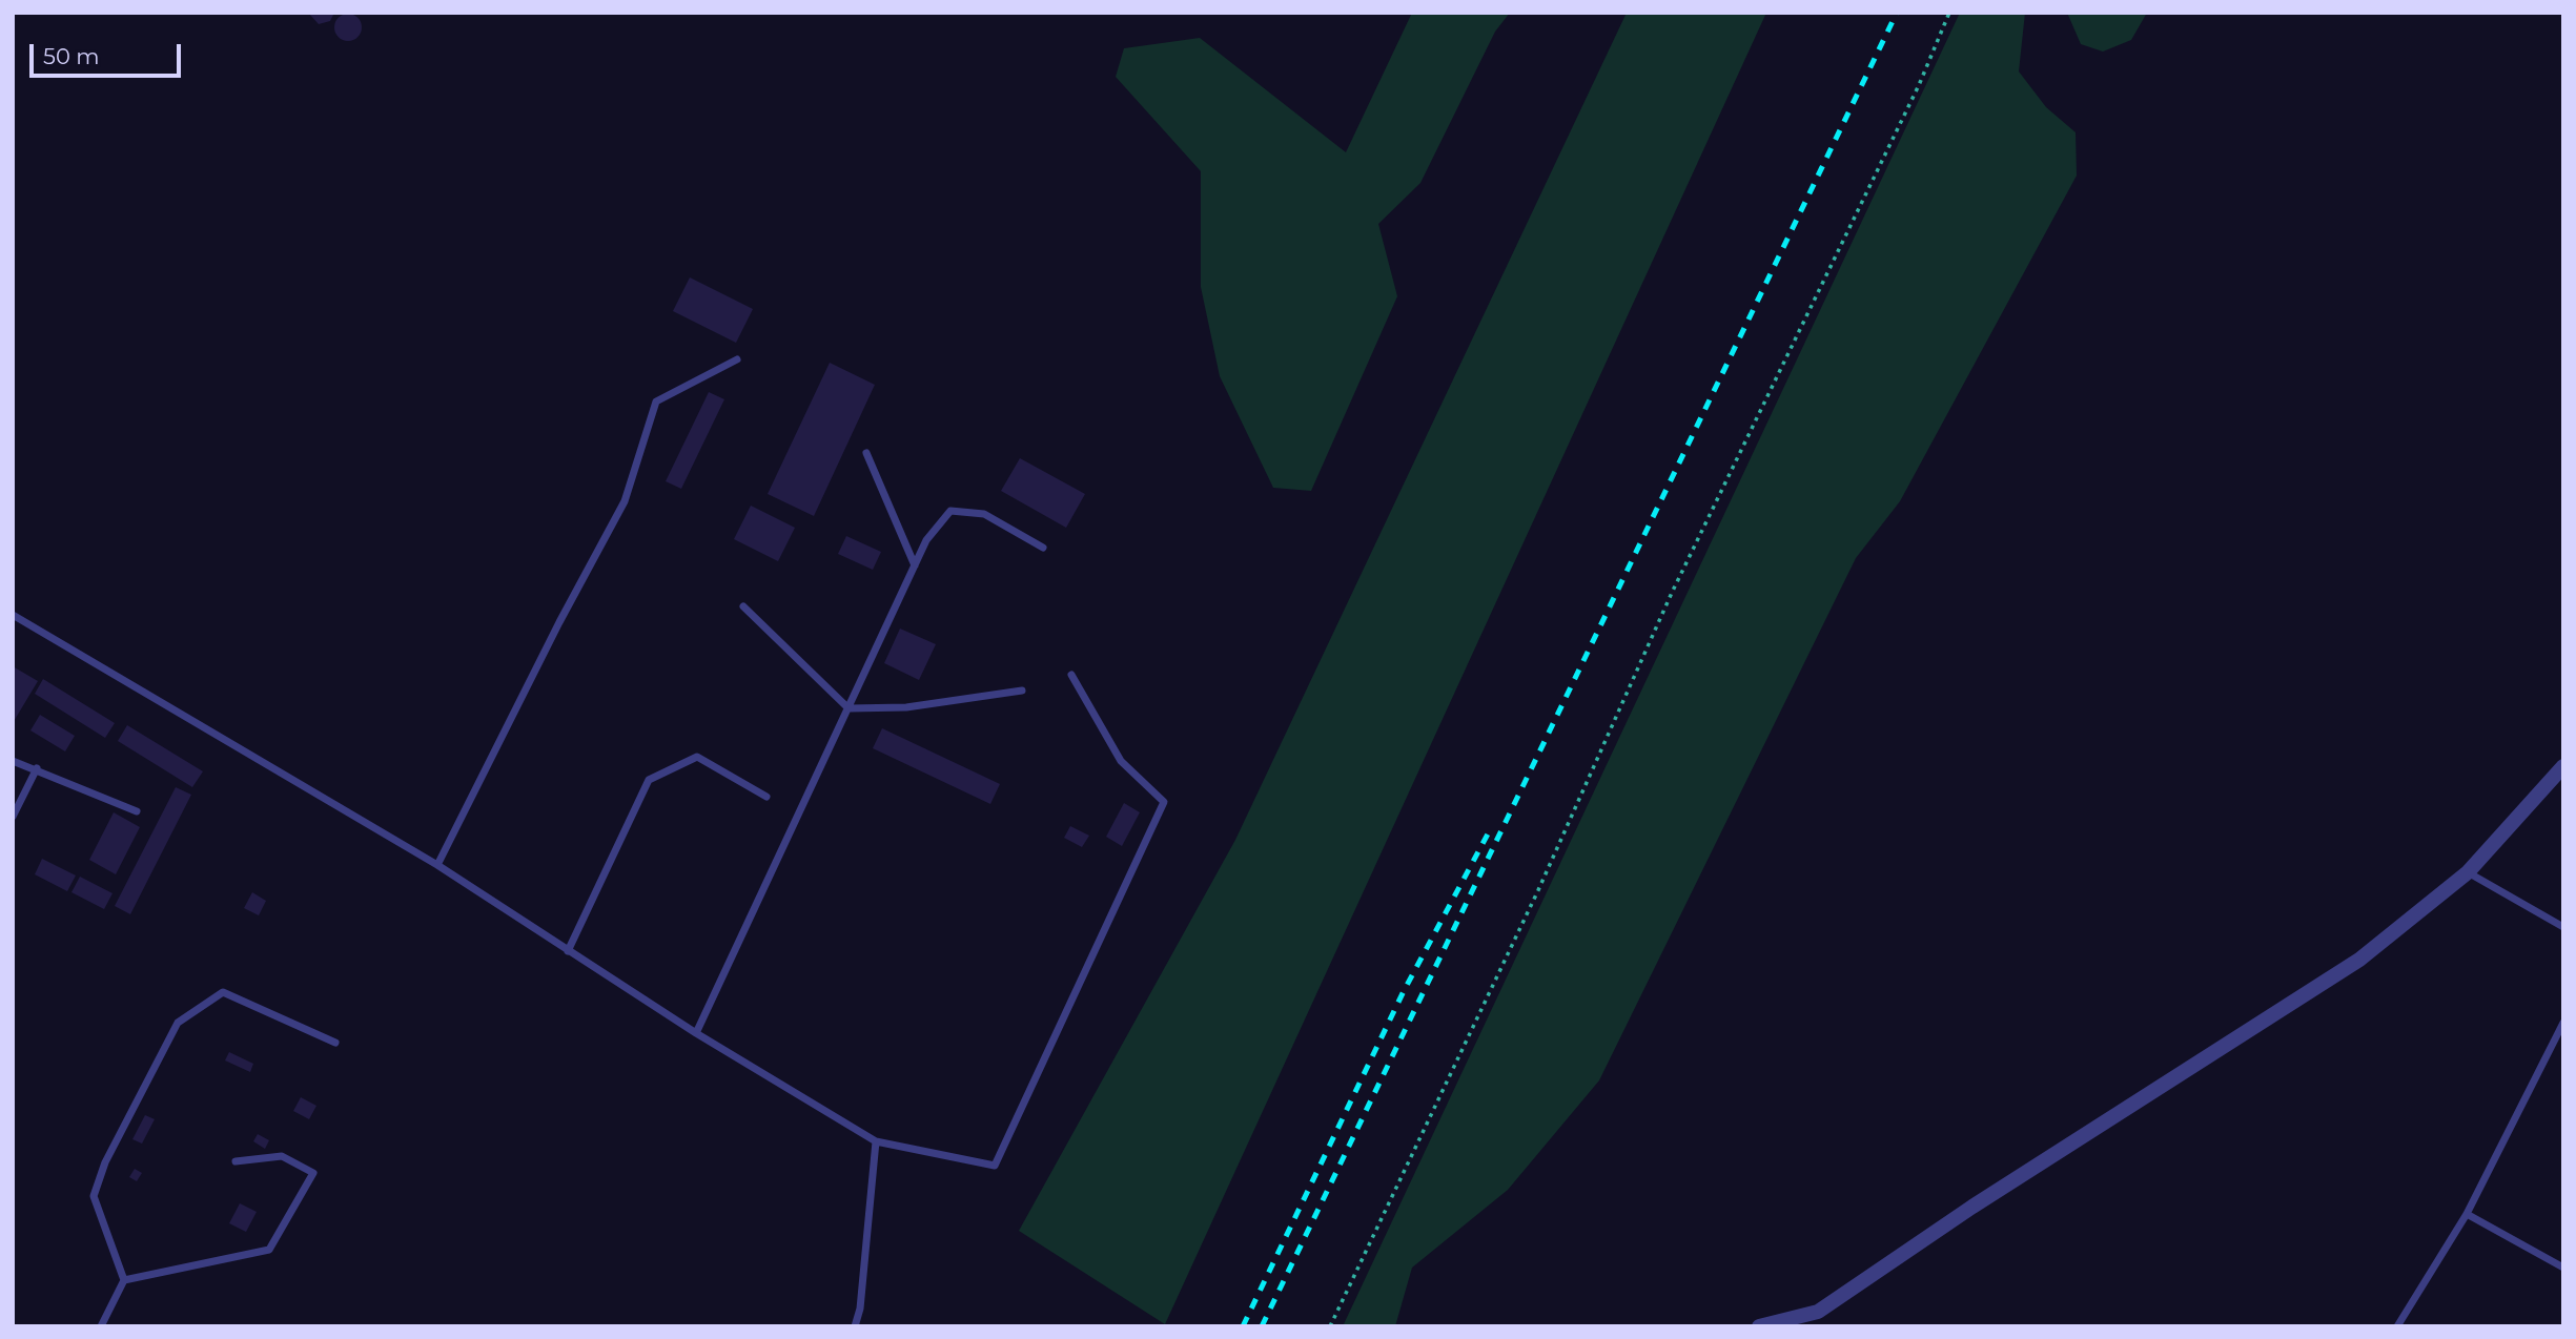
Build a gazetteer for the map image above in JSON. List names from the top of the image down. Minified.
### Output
{"scale_bar":"50 m"}
